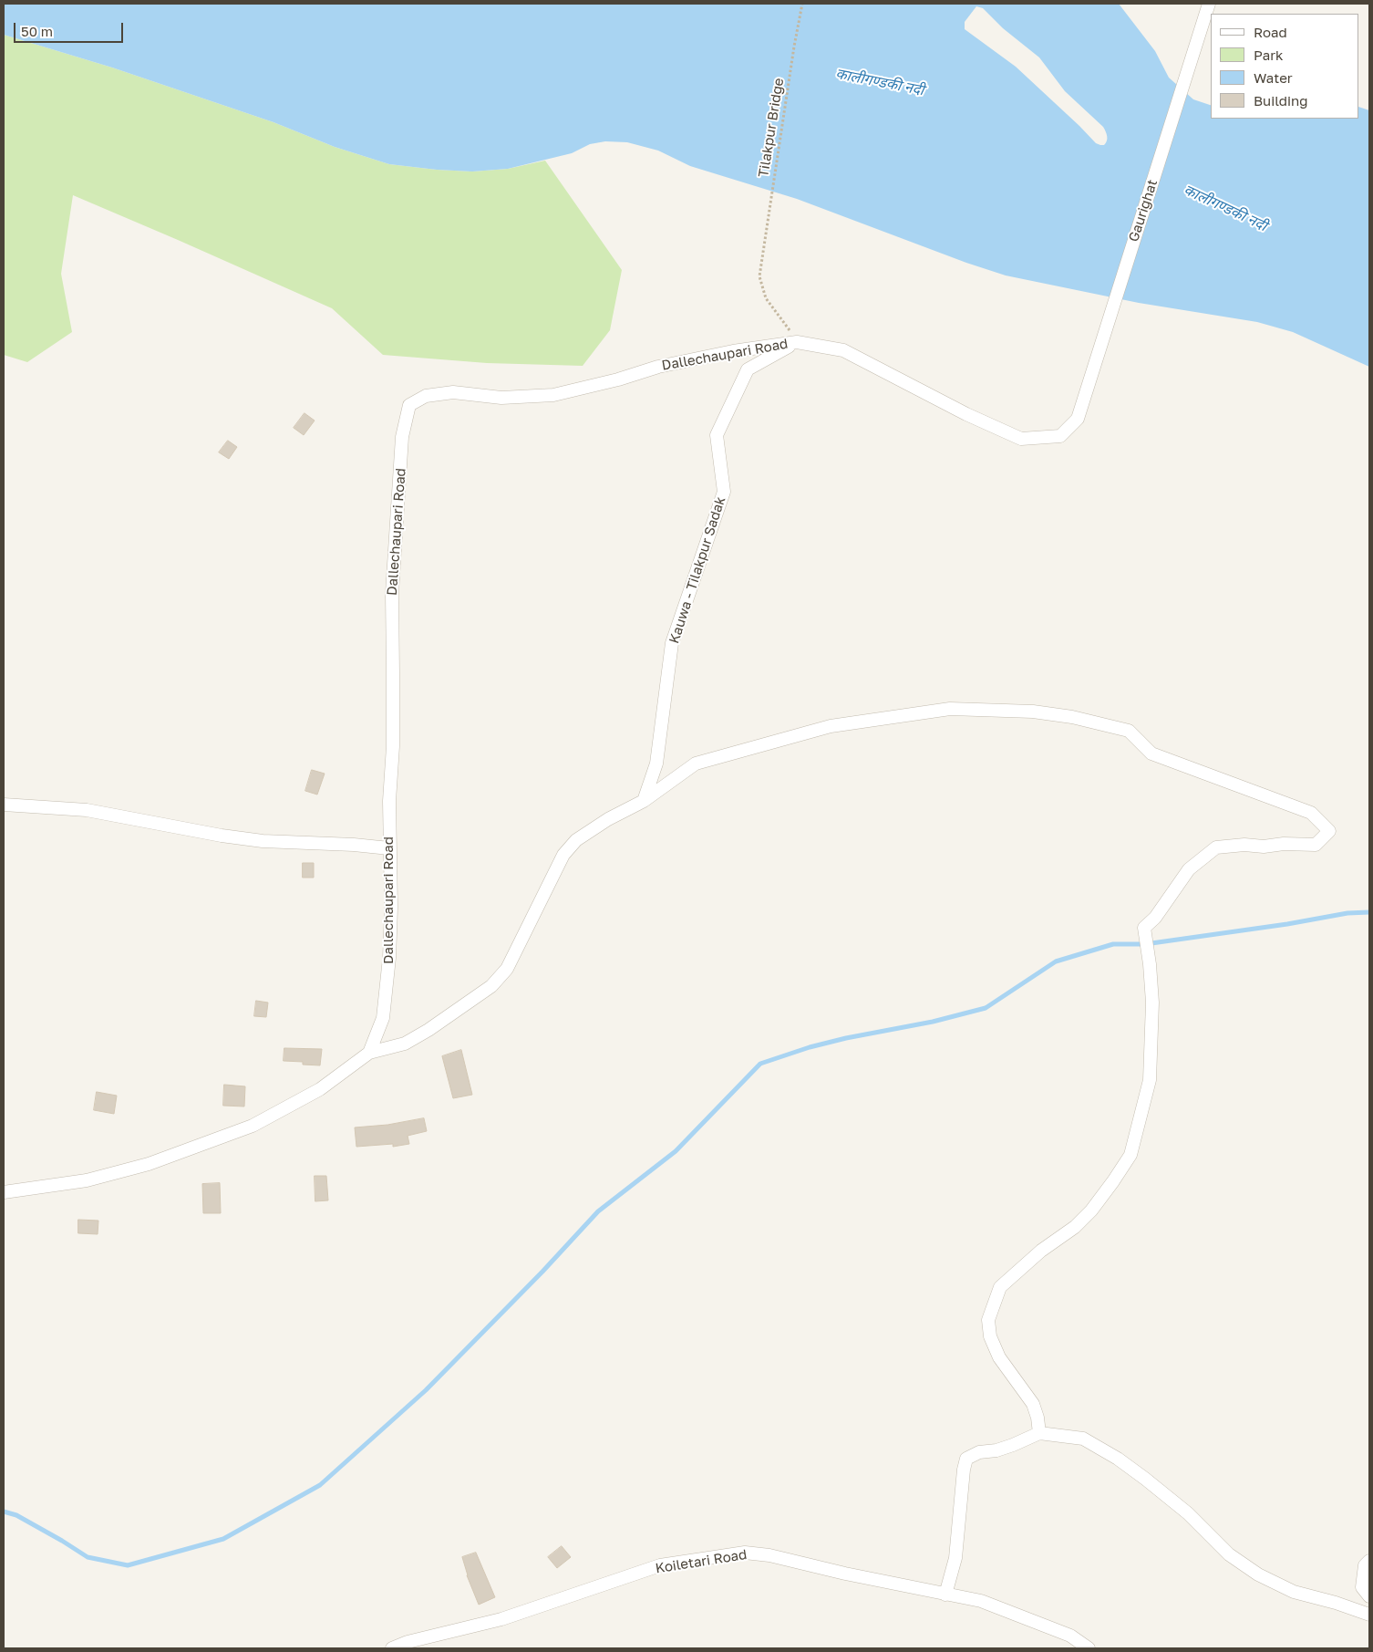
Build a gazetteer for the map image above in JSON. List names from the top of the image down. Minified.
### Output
{"streets":{"street":["Gaurighat","Dallechaupari Road","Kauwa - Tilakpur Sadak","Koiletari Road"],"path":["Tilakpur Bridge"]},"crossings":[["Tilakpur Bridge","Dallechaupari Road"],["Tilakpur Bridge","Kauwa - Tilakpur Sadak"],["Gaurighat","Dallechaupari Road"],["Dallechaupari Road","Kauwa - Tilakpur Sadak"]],"water":["कालीगण्डकी नदी"],"legend":["Road","Park","Water","Building"],"scale_bar":"50 m"}
